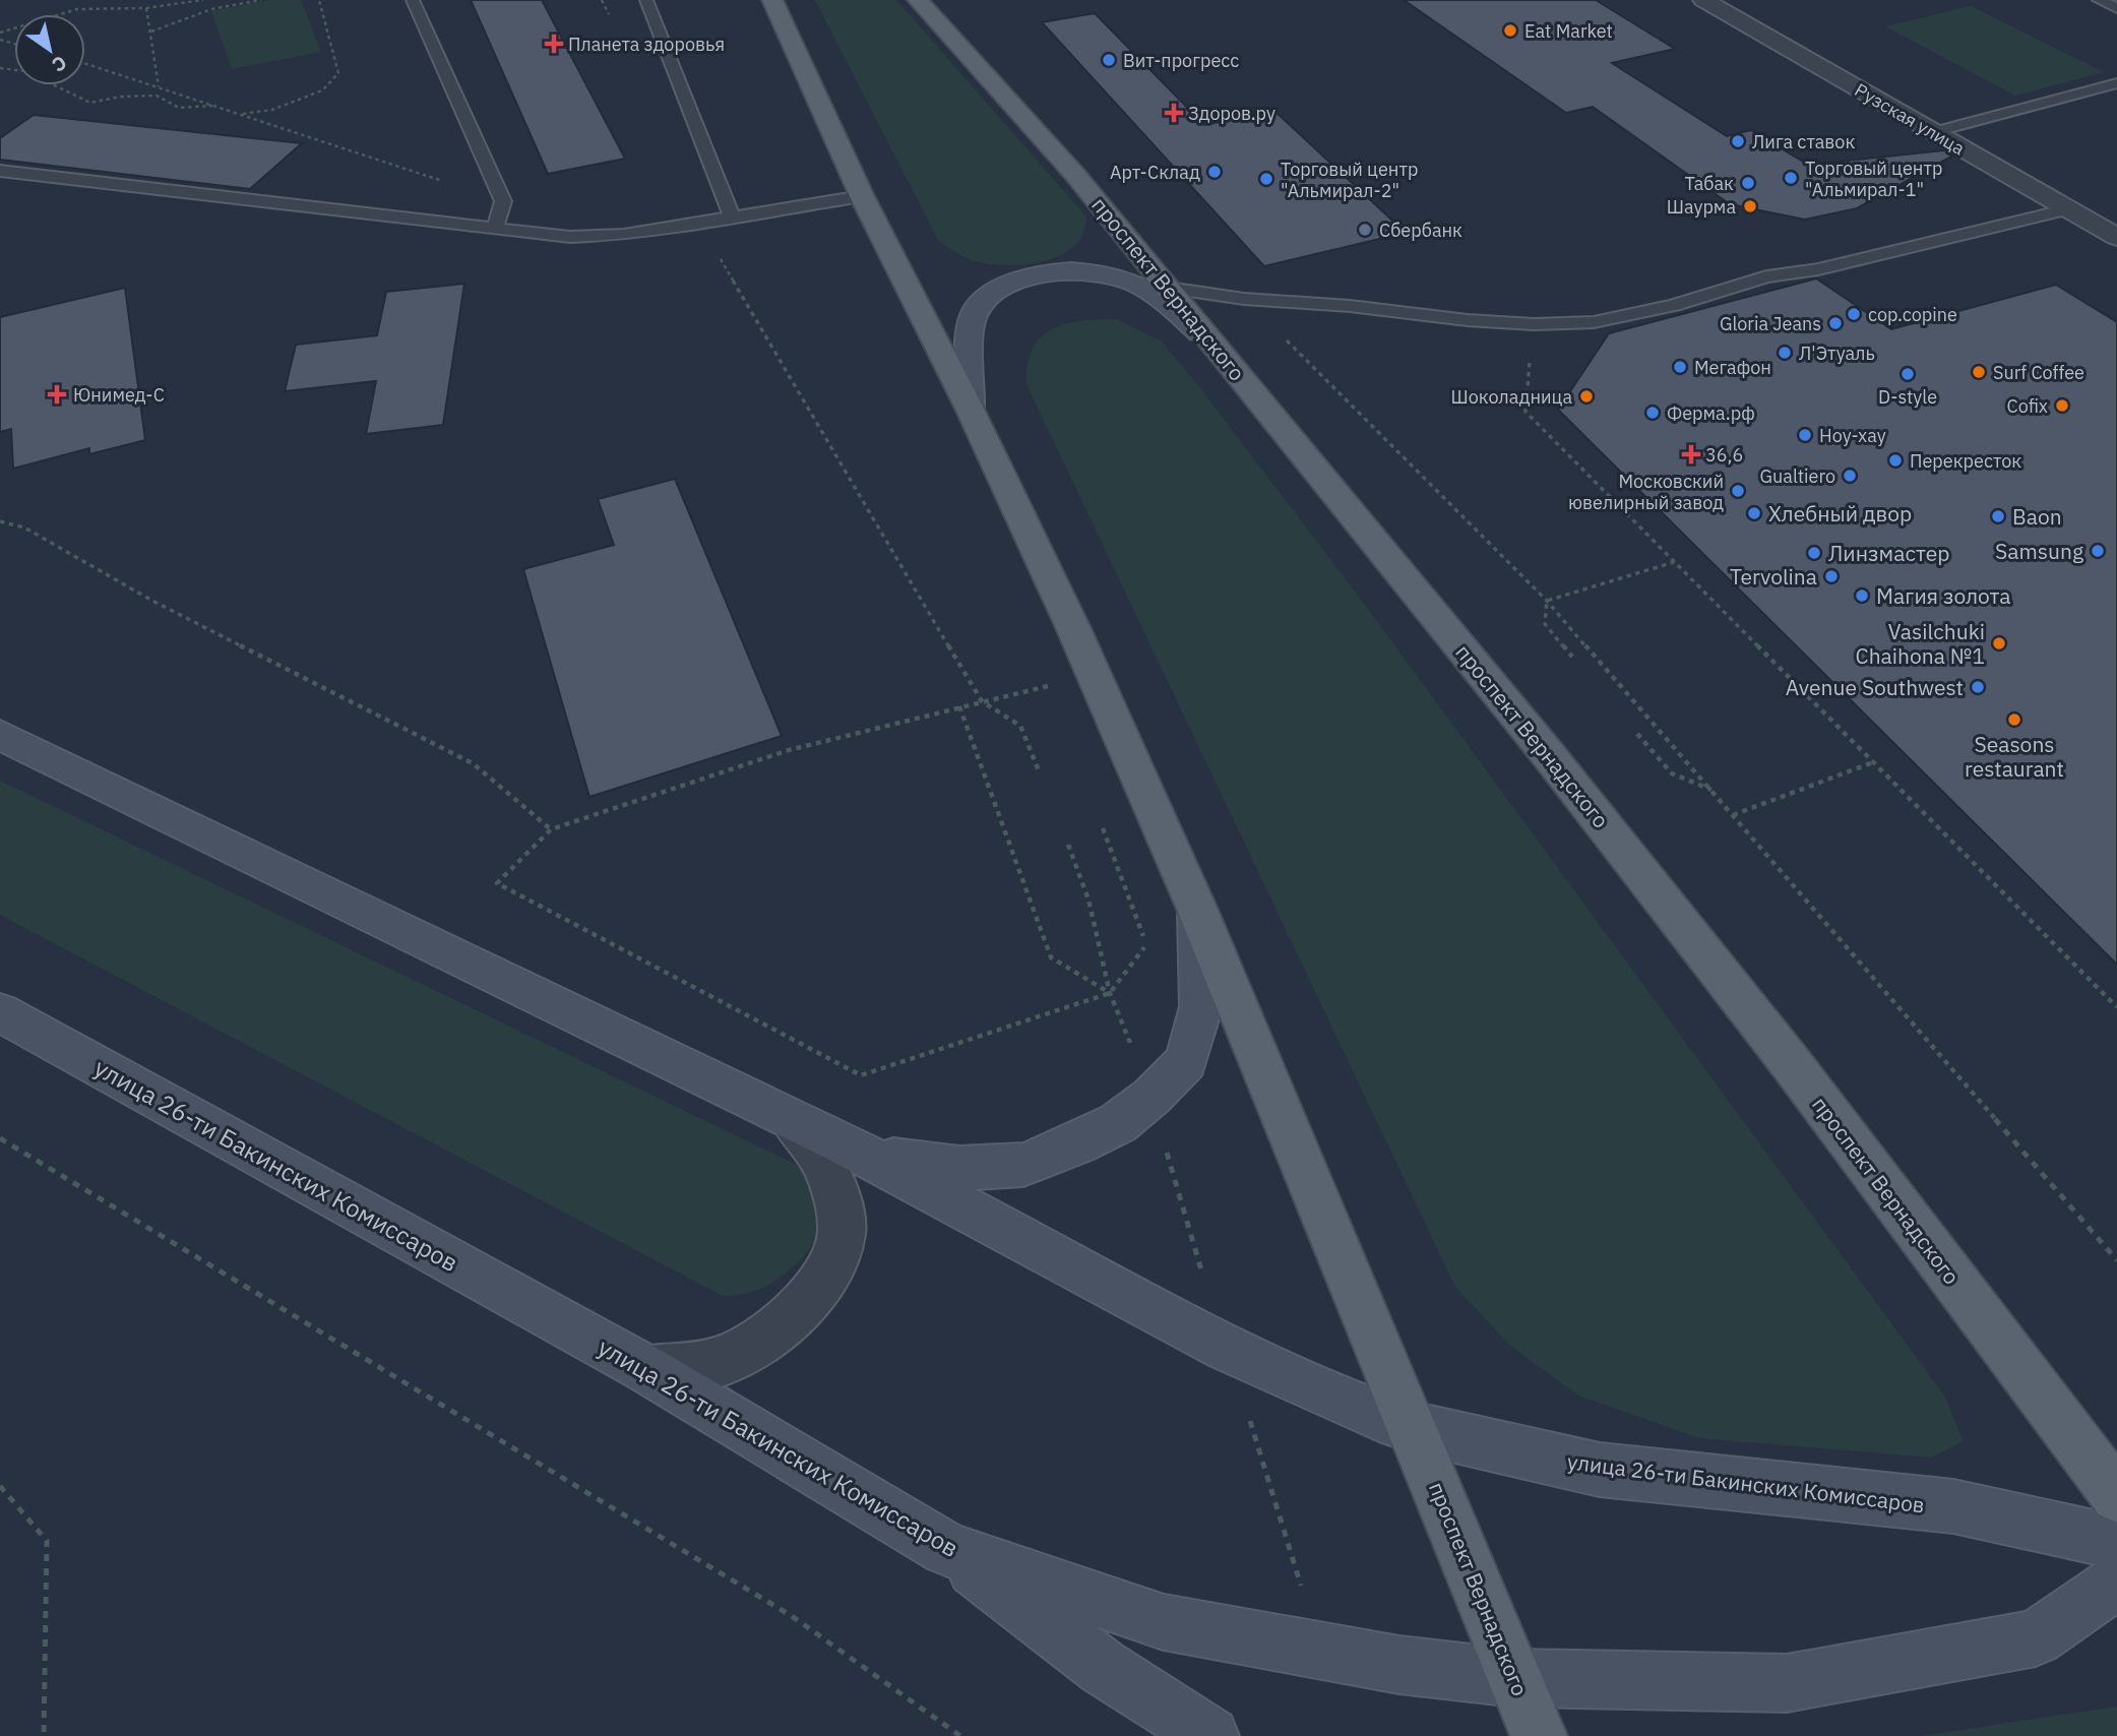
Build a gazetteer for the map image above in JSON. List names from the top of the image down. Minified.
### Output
{"streets":{"main road":["проспект Вернадского","улица 26-ти Бакинских Комиссаров"],"street":["Рузская улица"]},"crossings":[["проспект Вернадского","улица 26-ти Бакинских Комиссаров"]],"places":{"other":["Eat Market","Вит-прогресс","Лига ставок","Арт-Склад","Торговый центр \"Альмирал-1\"","Торговый центр \"Альмирал-2\"","Табак","Шаурма","Сбербанк","cop.copine","Gloria Jeans","Л'Этуаль","Мегафон","Surf Coffee","D-style","Шоколадница","Cofix","Ферма.рф","Ноу-хау","Перекресток","Gualtiero","Московский ювелирный завод","Хлебный двор","Baon","Samsung","Линзмастер","Tervolina","Магия золота","Vasilchuki Chaihona №1","Avenue Southwest","Seasons restaurant"],"health":["Планета здоровья","Здоров.ру","Юнимед-С","36,6"]},"north":"bottom right"}
